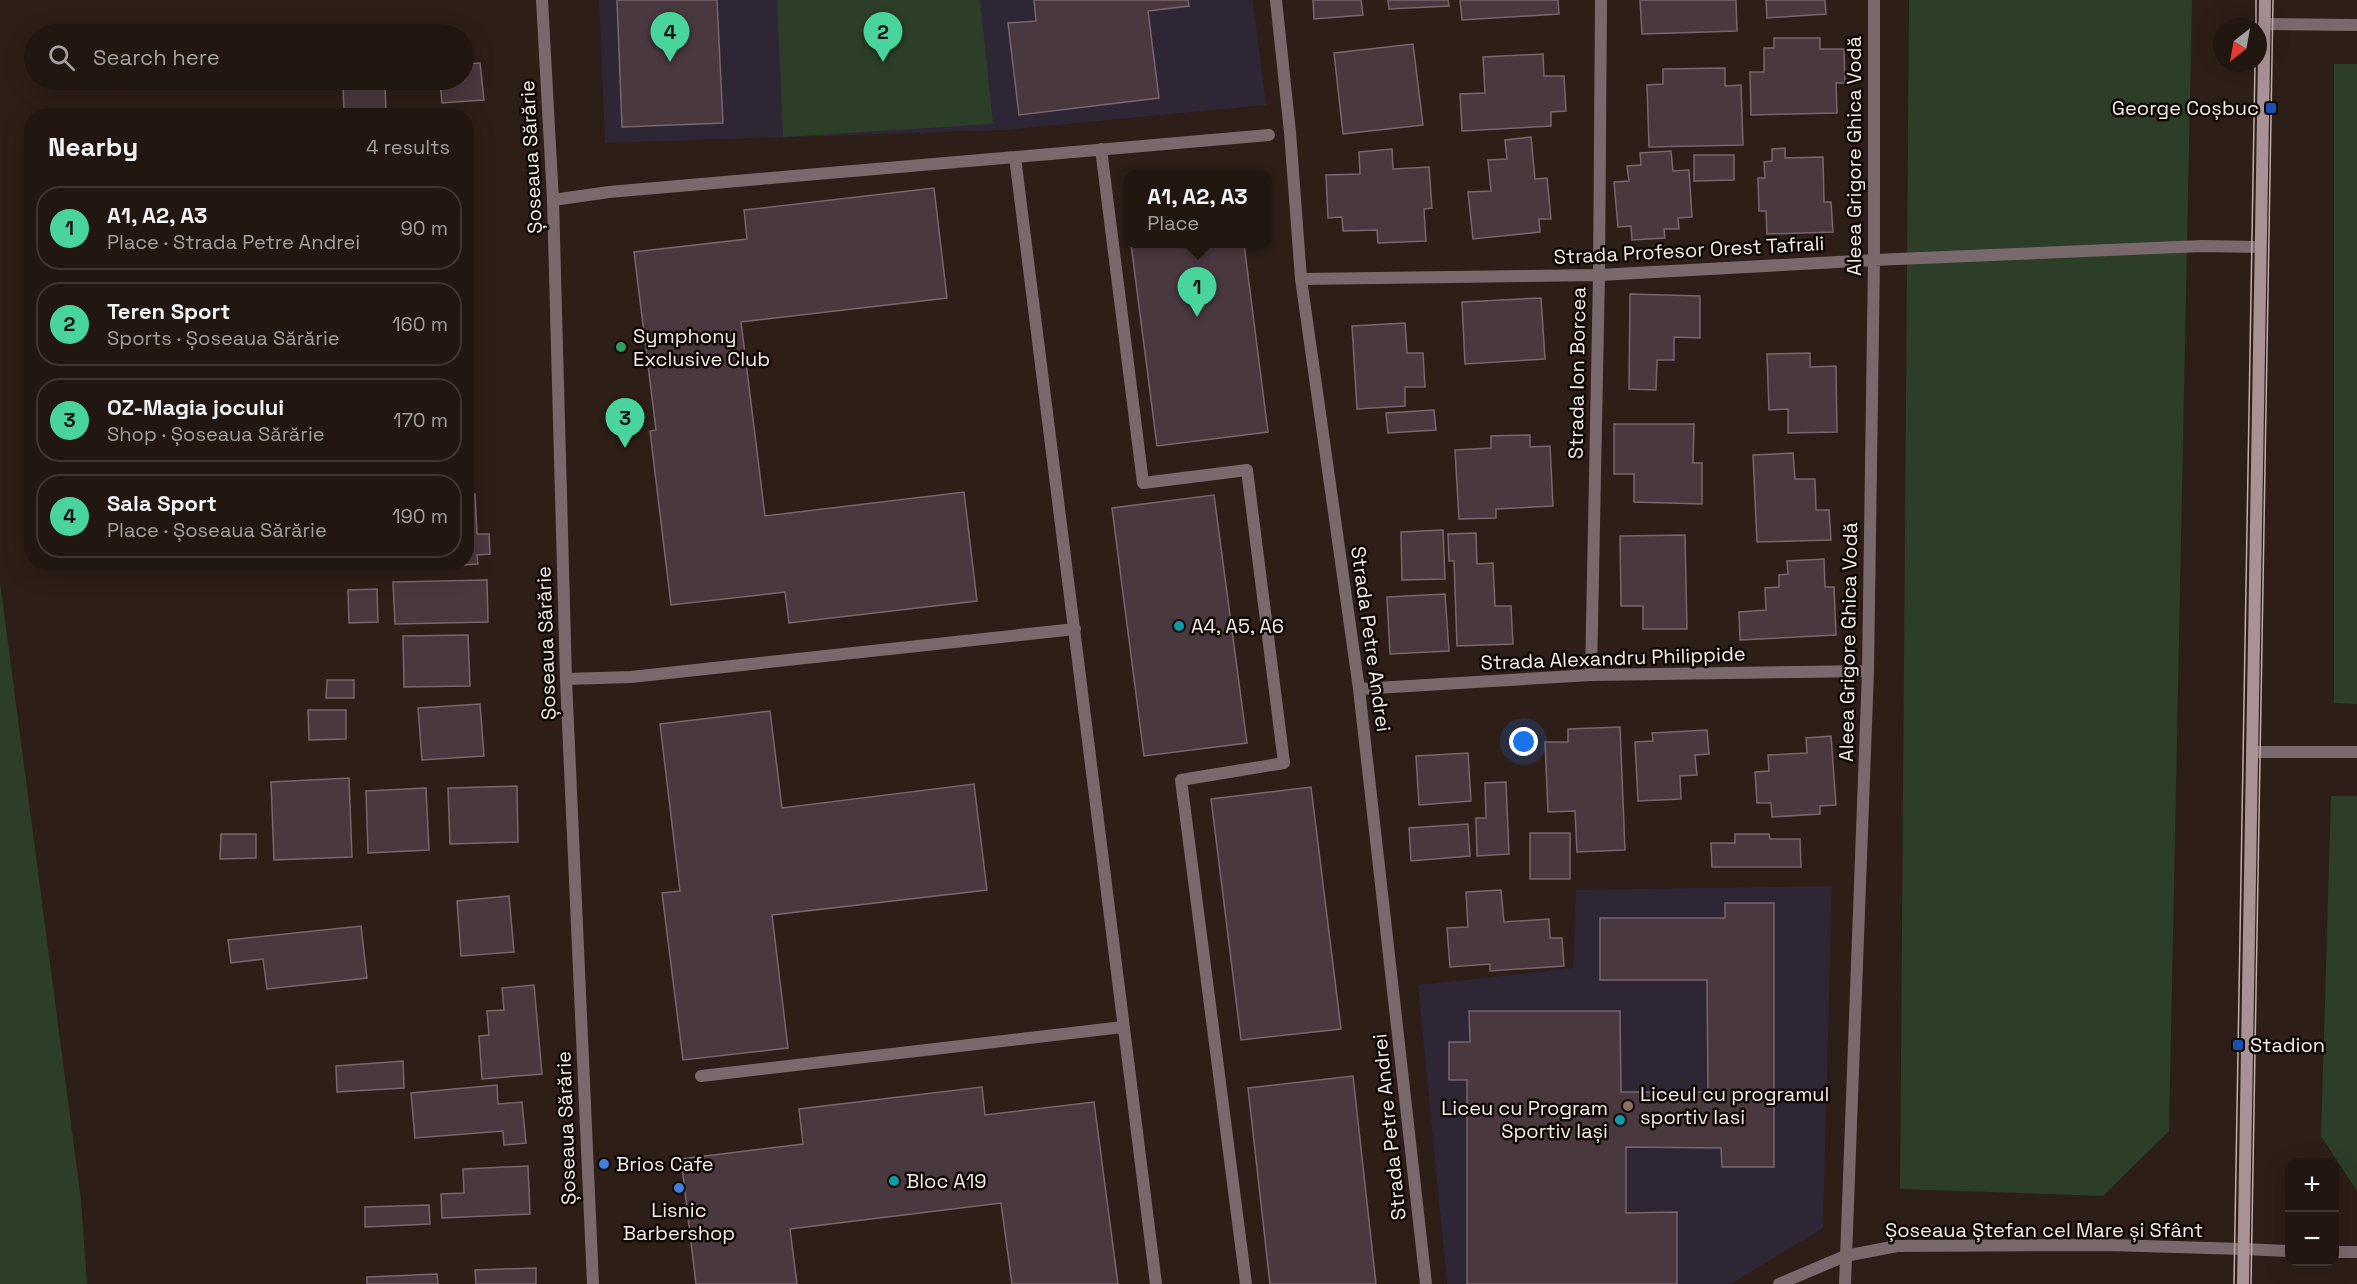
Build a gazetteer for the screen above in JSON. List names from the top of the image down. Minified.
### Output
{"streets":{"street":["Aleea Grigore Ghica Vodă","Șoseaua Sărărie","Strada Profesor Orest Tafrali","Strada Ion Borcea","Strada Petre Andrei","Strada Alexandru Philippide","Șoseaua Ștefan cel Mare și Sfânt"]},"crossings":[["Aleea Grigore Ghica Vodă","Strada Profesor Orest Tafrali"],["Aleea Grigore Ghica Vodă","Strada Alexandru Philippide"],["Aleea Grigore Ghica Vodă","Șoseaua Ștefan cel Mare și Sfânt"],["Strada Profesor Orest Tafrali","Strada Ion Borcea"],["Strada Profesor Orest Tafrali","Strada Petre Andrei"],["Strada Ion Borcea","Strada Alexandru Philippide"],["Strada Petre Andrei","Strada Alexandru Philippide"]],"places":{"transit":["George Coșbuc","Stadion"],"other":["Symphony Exclusive Club","A4, A5, A6","Liceul cu programul sportiv Iasi","Liceu cu Program Sportiv Iași","Brios Cafe","Bloc A19","Lisnic Barbershop"]},"north":"bottom left","page":{"pins":["2","4","1","3"],"search":"Search here","heading":["Nearby","4 results"],"popup":["A1, A2, A3","Place"],"list":[{"mark":"1","name":"A1, A2, A3","note":"Place · Strada Petre Andrei","value":"90 m"},{"mark":"2","name":"Teren Sport","note":"Sports · Șoseaua Sărărie","value":"160 m"},{"mark":"3","name":"OZ-Magia jocului","note":"Shop · Șoseaua Sărărie","value":"170 m"},{"mark":"4","name":"Sala Sport","note":"Place · Șoseaua Sărărie","value":"190 m"}],"map_buttons":["+","−"]}}
